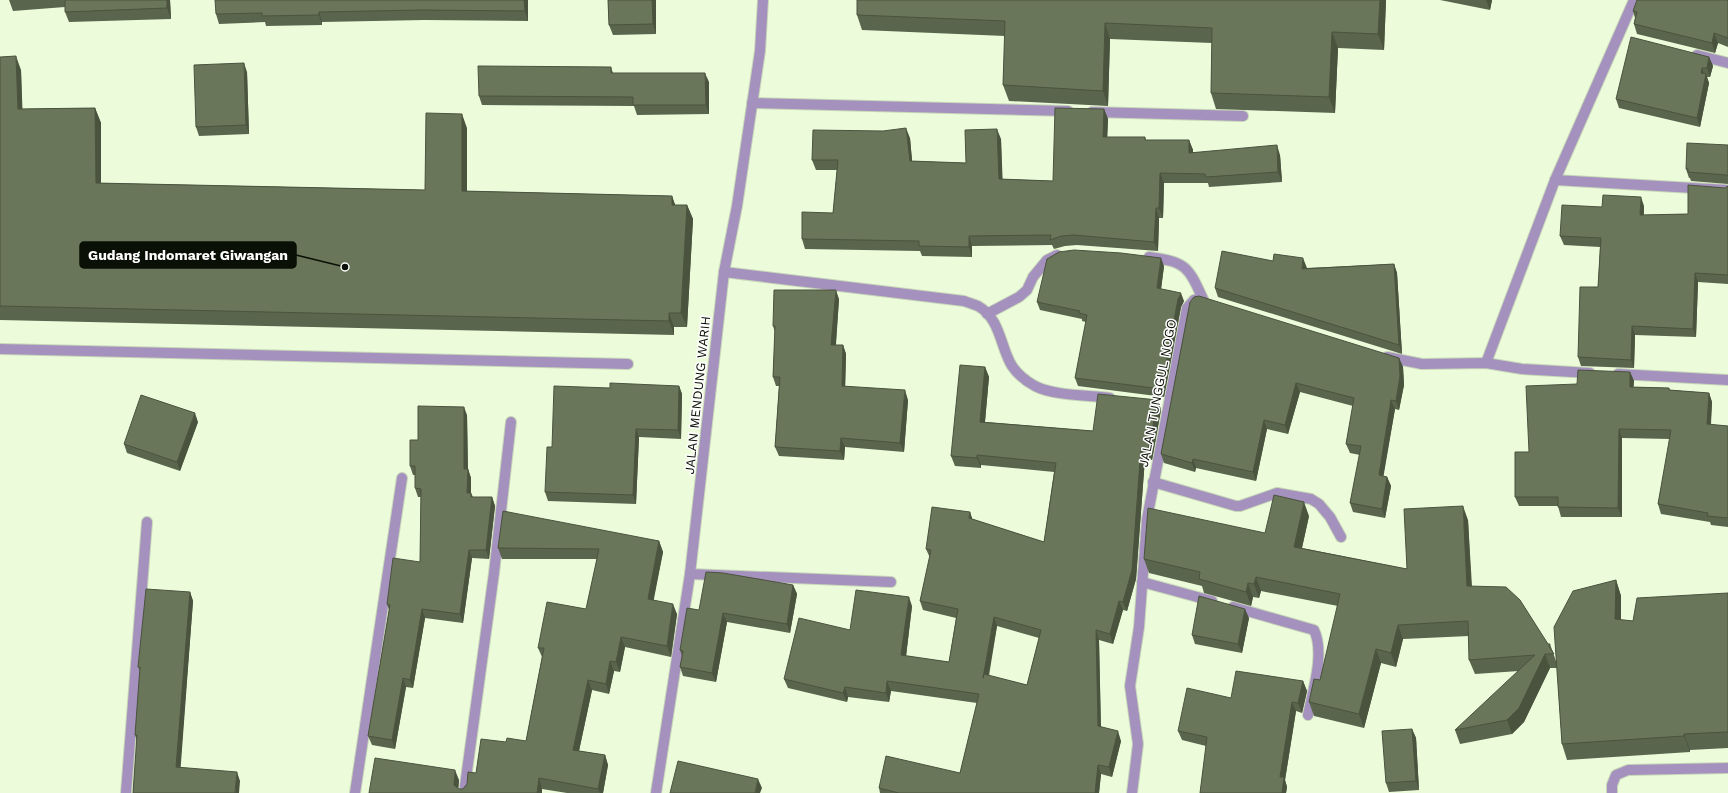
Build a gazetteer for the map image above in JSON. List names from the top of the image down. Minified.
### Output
{"streets":{"street":["JALAN TUNGGUL NOGO","JALAN MENDUNG WARIH"]},"places":["Gudang Indomaret Giwangan"]}
